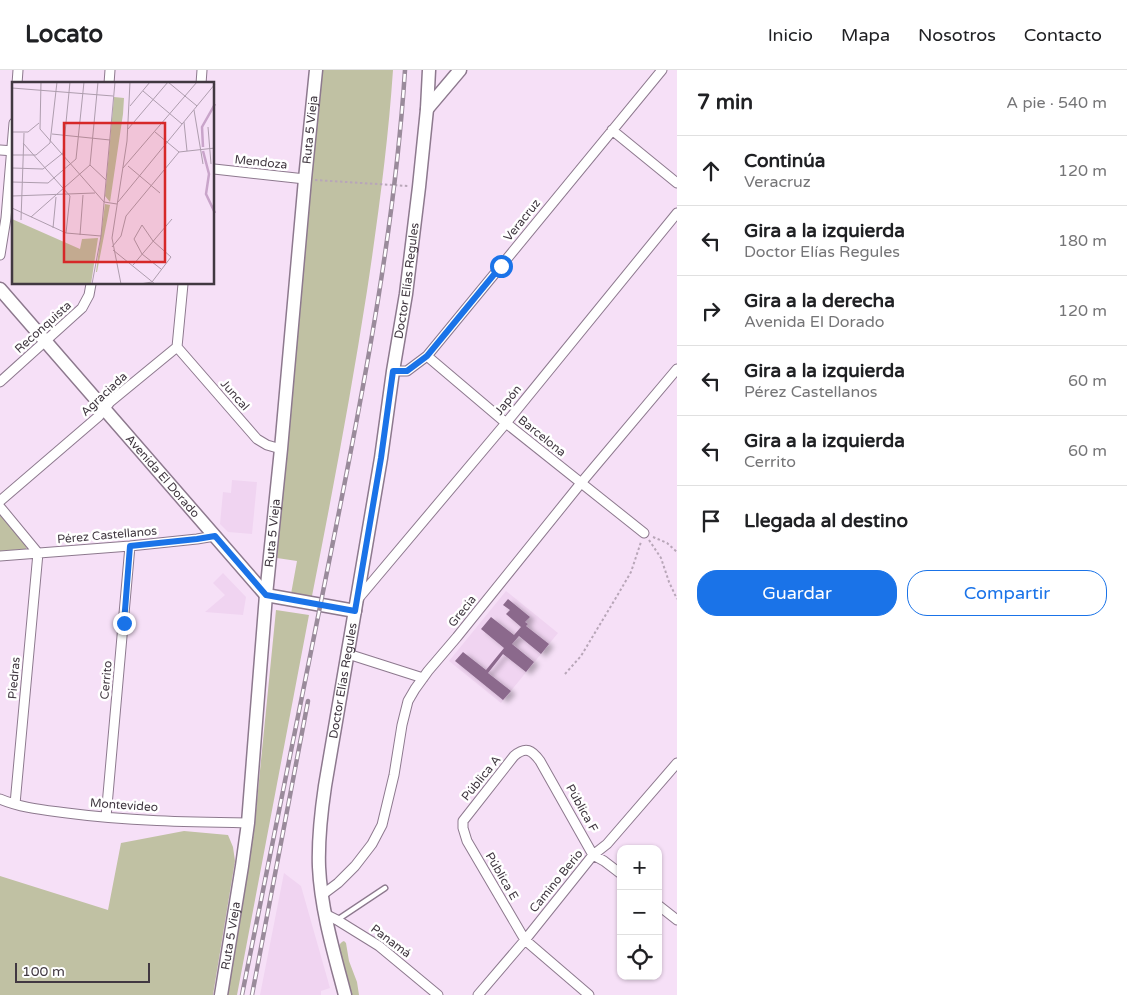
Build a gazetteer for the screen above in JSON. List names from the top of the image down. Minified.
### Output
{"streets":{"street":["Ruta 5 Vieja","Mendoza","Veracruz","Doctor Elías Regules","Reconquista","Agraciada","Juncal","Japón","Barcelona","Avenida El Dorado","Pérez Castellanos","Grecia","Piedras","Cerrito","Pública A","Montevideo","Pública F","Pública E","Camino Berio","Panamá"]},"crossings":[["Ruta 5 Vieja","Mendoza"],["Ruta 5 Vieja","Juncal"],["Ruta 5 Vieja","Avenida El Dorado"],["Ruta 5 Vieja","Montevideo"],["Veracruz","Doctor Elías Regules"],["Veracruz","Barcelona"],["Doctor Elías Regules","Japón"],["Doctor Elías Regules","Grecia"],["Doctor Elías Regules","Panamá"],["Reconquista","Avenida El Dorado"],["Agraciada","Juncal"],["Agraciada","Avenida El Dorado"],["Japón","Barcelona"],["Barcelona","Grecia"],["Avenida El Dorado","Pérez Castellanos"],["Pérez Castellanos","Piedras"],["Pérez Castellanos","Cerrito"],["Piedras","Montevideo"],["Cerrito","Montevideo"],["Pública A","Pública F"],["Pública A","Pública E"],["Pública F","Camino Berio"],["Pública E","Camino Berio"]],"scale_bar":"100 m","page":{"header":"Locato","nav":["Inicio","Mapa","Nosotros","Contacto"],"heading":["7 min","A pie · 540 m"],"list":[["Continúa","Veracruz","120 m"],["Gira a la izquierda","Doctor Elías Regules","180 m"],["Gira a la derecha","Avenida El Dorado","120 m"],["Gira a la izquierda","Pérez Castellanos","60 m"],["Gira a la izquierda","Cerrito","60 m"],"Llegada al destino"],"buttons":["Guardar","Compartir"],"map_buttons":["+","−"],"scale":"100 m"}}
